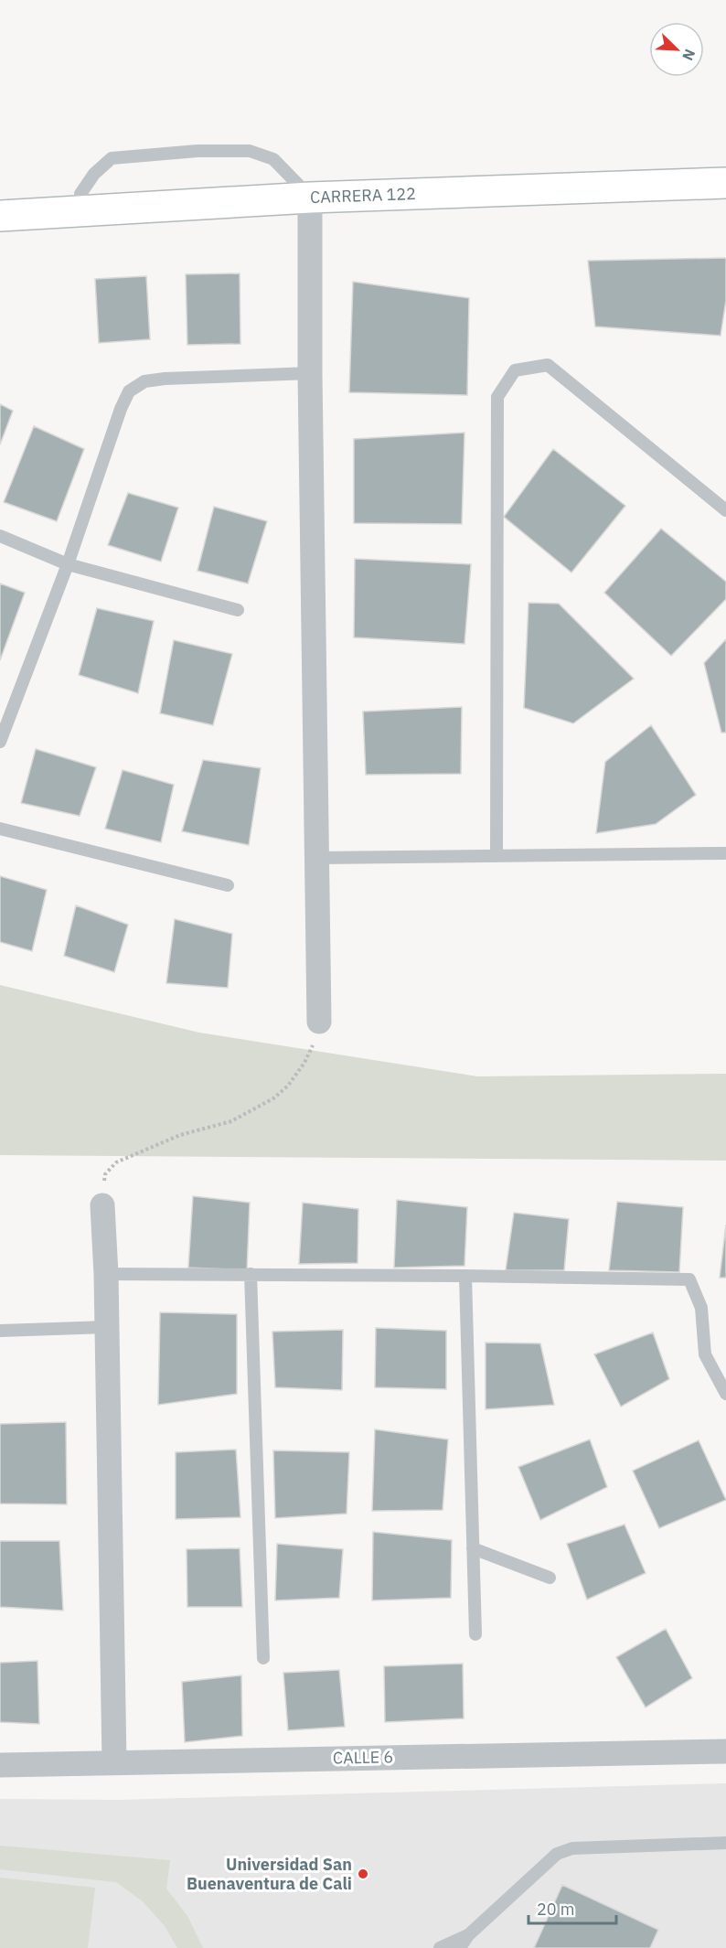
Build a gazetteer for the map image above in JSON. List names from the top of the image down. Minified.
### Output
{"streets":{"street":["CARRERA 122","CALLE 6"]},"places":["Universidad San Buenaventura de Cali"],"scale_bar":"20 m","north":"bottom right"}
